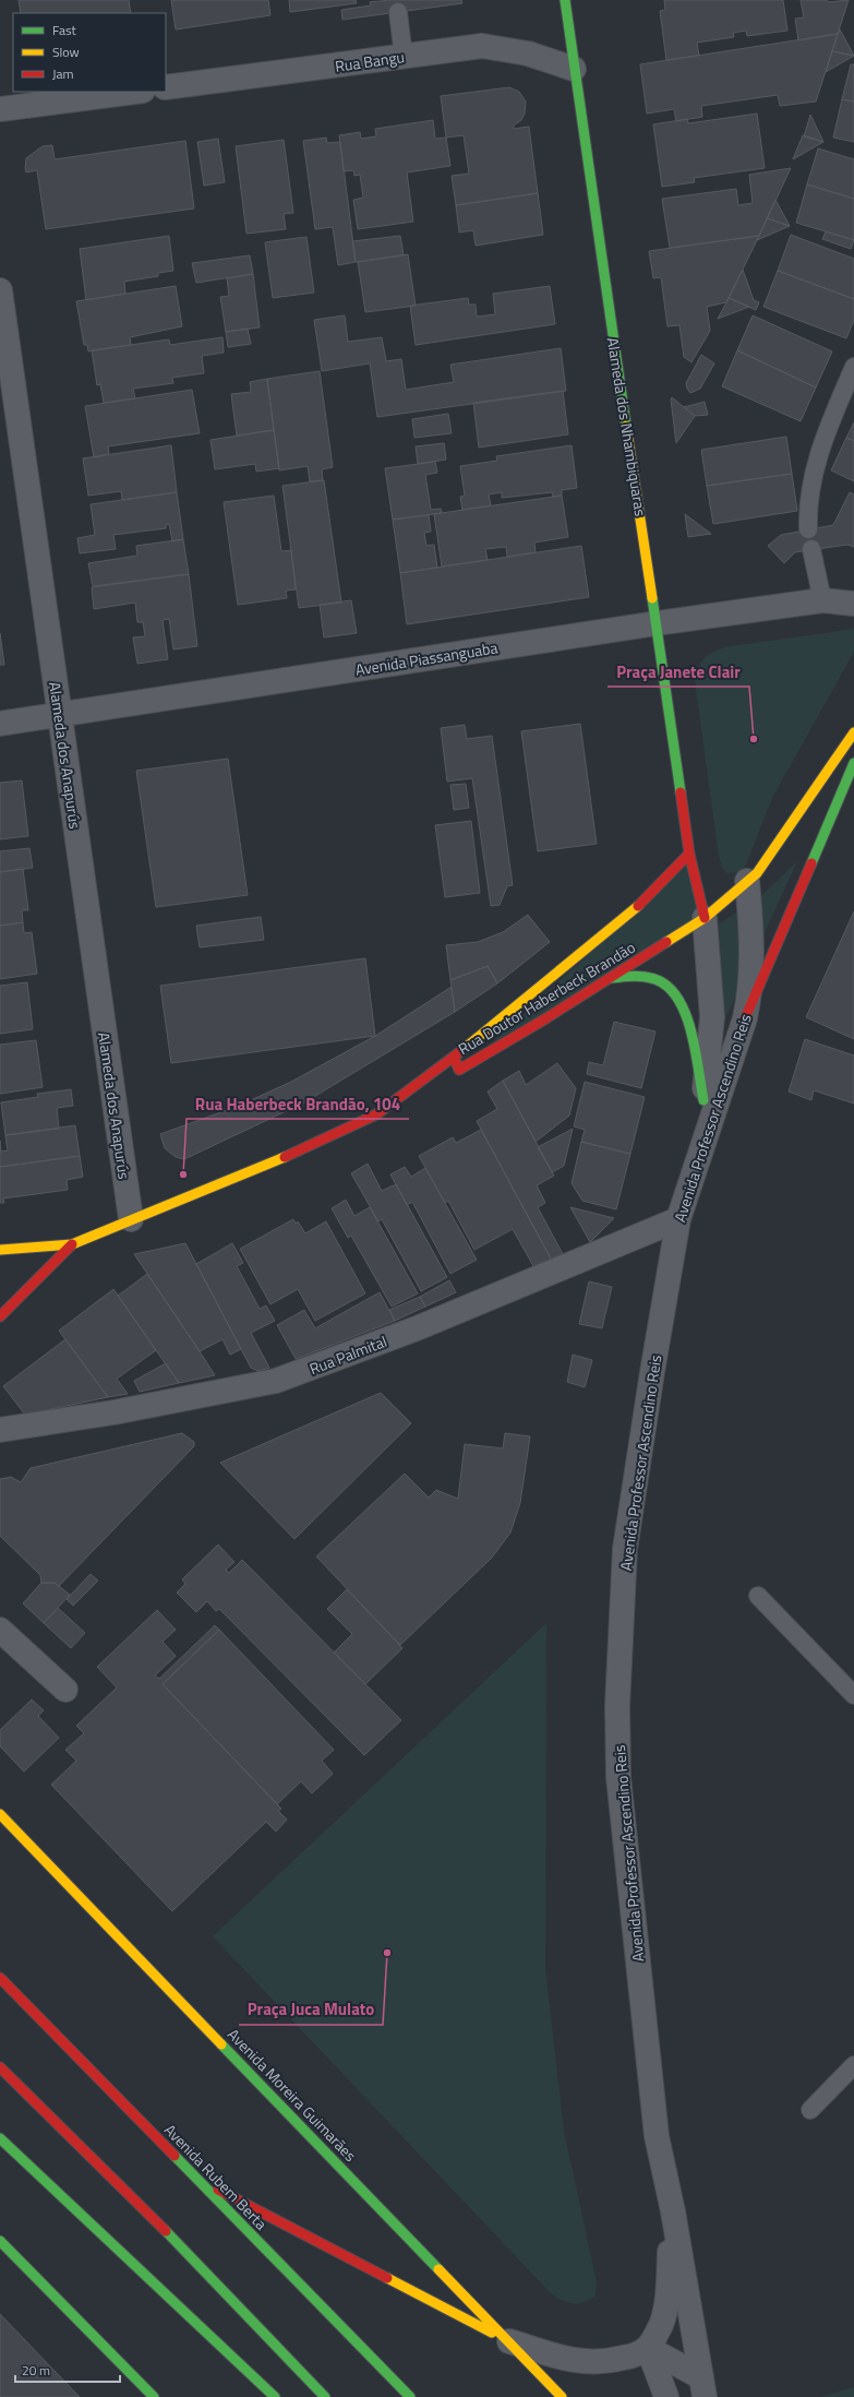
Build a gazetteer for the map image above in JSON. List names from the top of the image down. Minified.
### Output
{"streets":{"main road":["Alameda dos Nhambiquaras","Rua Doutor Haberbeck Brandão","Avenida Moreira Guimarães","Avenida Rubem Berta"],"street":["Rua Bangu","Avenida Piassanguaba","Alameda dos Anapurús","Avenida Professor Ascendino Reis","Rua Palmital"]},"crossings":[["Rua Bangu","Alameda dos Nhambiquaras"],["Alameda dos Nhambiquaras","Avenida Piassanguaba"],["Alameda dos Nhambiquaras","Rua Doutor Haberbeck Brandão"],["Alameda dos Nhambiquaras","Avenida Professor Ascendino Reis"],["Avenida Piassanguaba","Alameda dos Anapurús"],["Alameda dos Anapurús","Rua Doutor Haberbeck Brandão"],["Rua Doutor Haberbeck Brandão","Avenida Professor Ascendino Reis"],["Avenida Professor Ascendino Reis","Rua Palmital"]],"places":["Praça Janete Clair","Rua Haberbeck Brandão, 104","Praça Juca Mulato"],"legend":["Fast","Slow","Jam"],"scale_bar":"20 m"}
